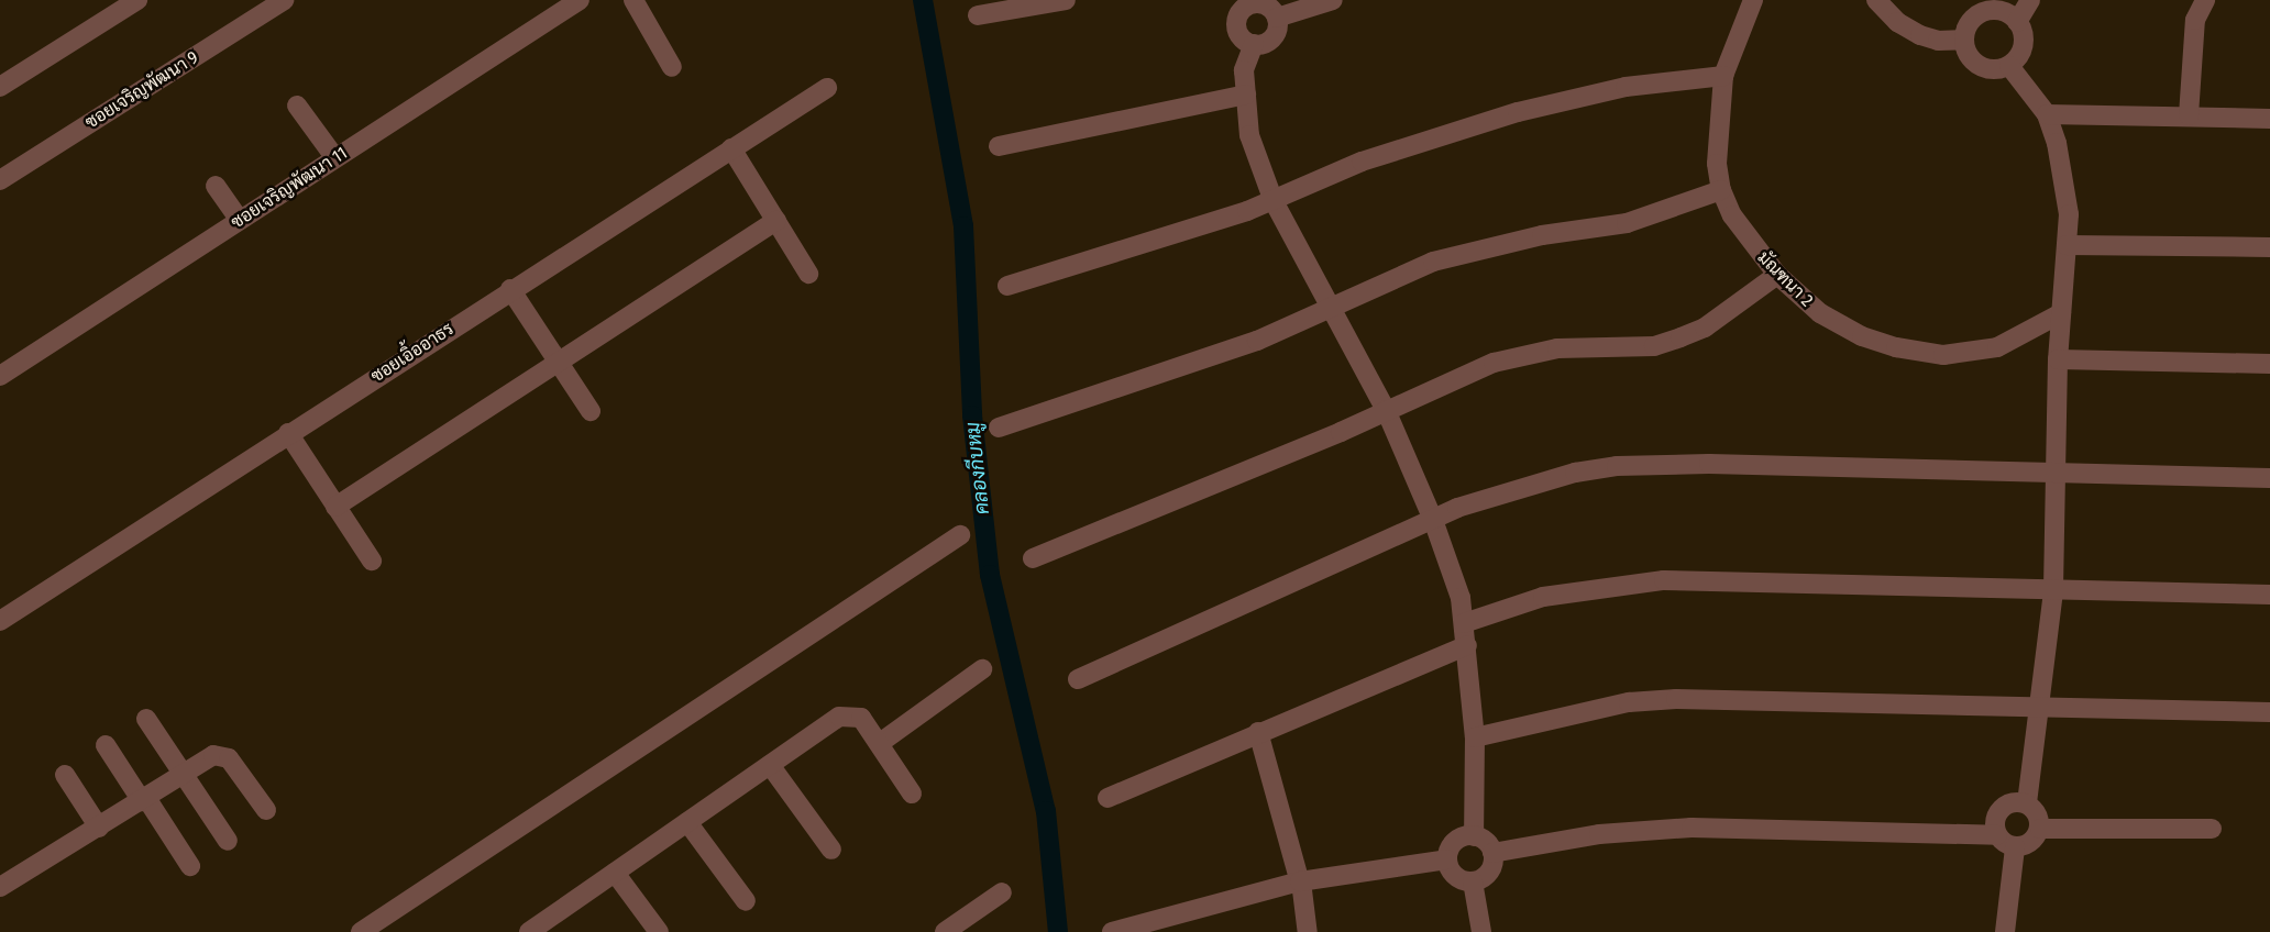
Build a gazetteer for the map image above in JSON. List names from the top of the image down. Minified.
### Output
{"streets":{"street":["ซอยเจริญพัฒนา 9","ซอยเจริญพัฒนา 11","มัณฑนา 2","ซอยเอิ้ออาธร"]},"water":["คลองกีบหมู"]}
